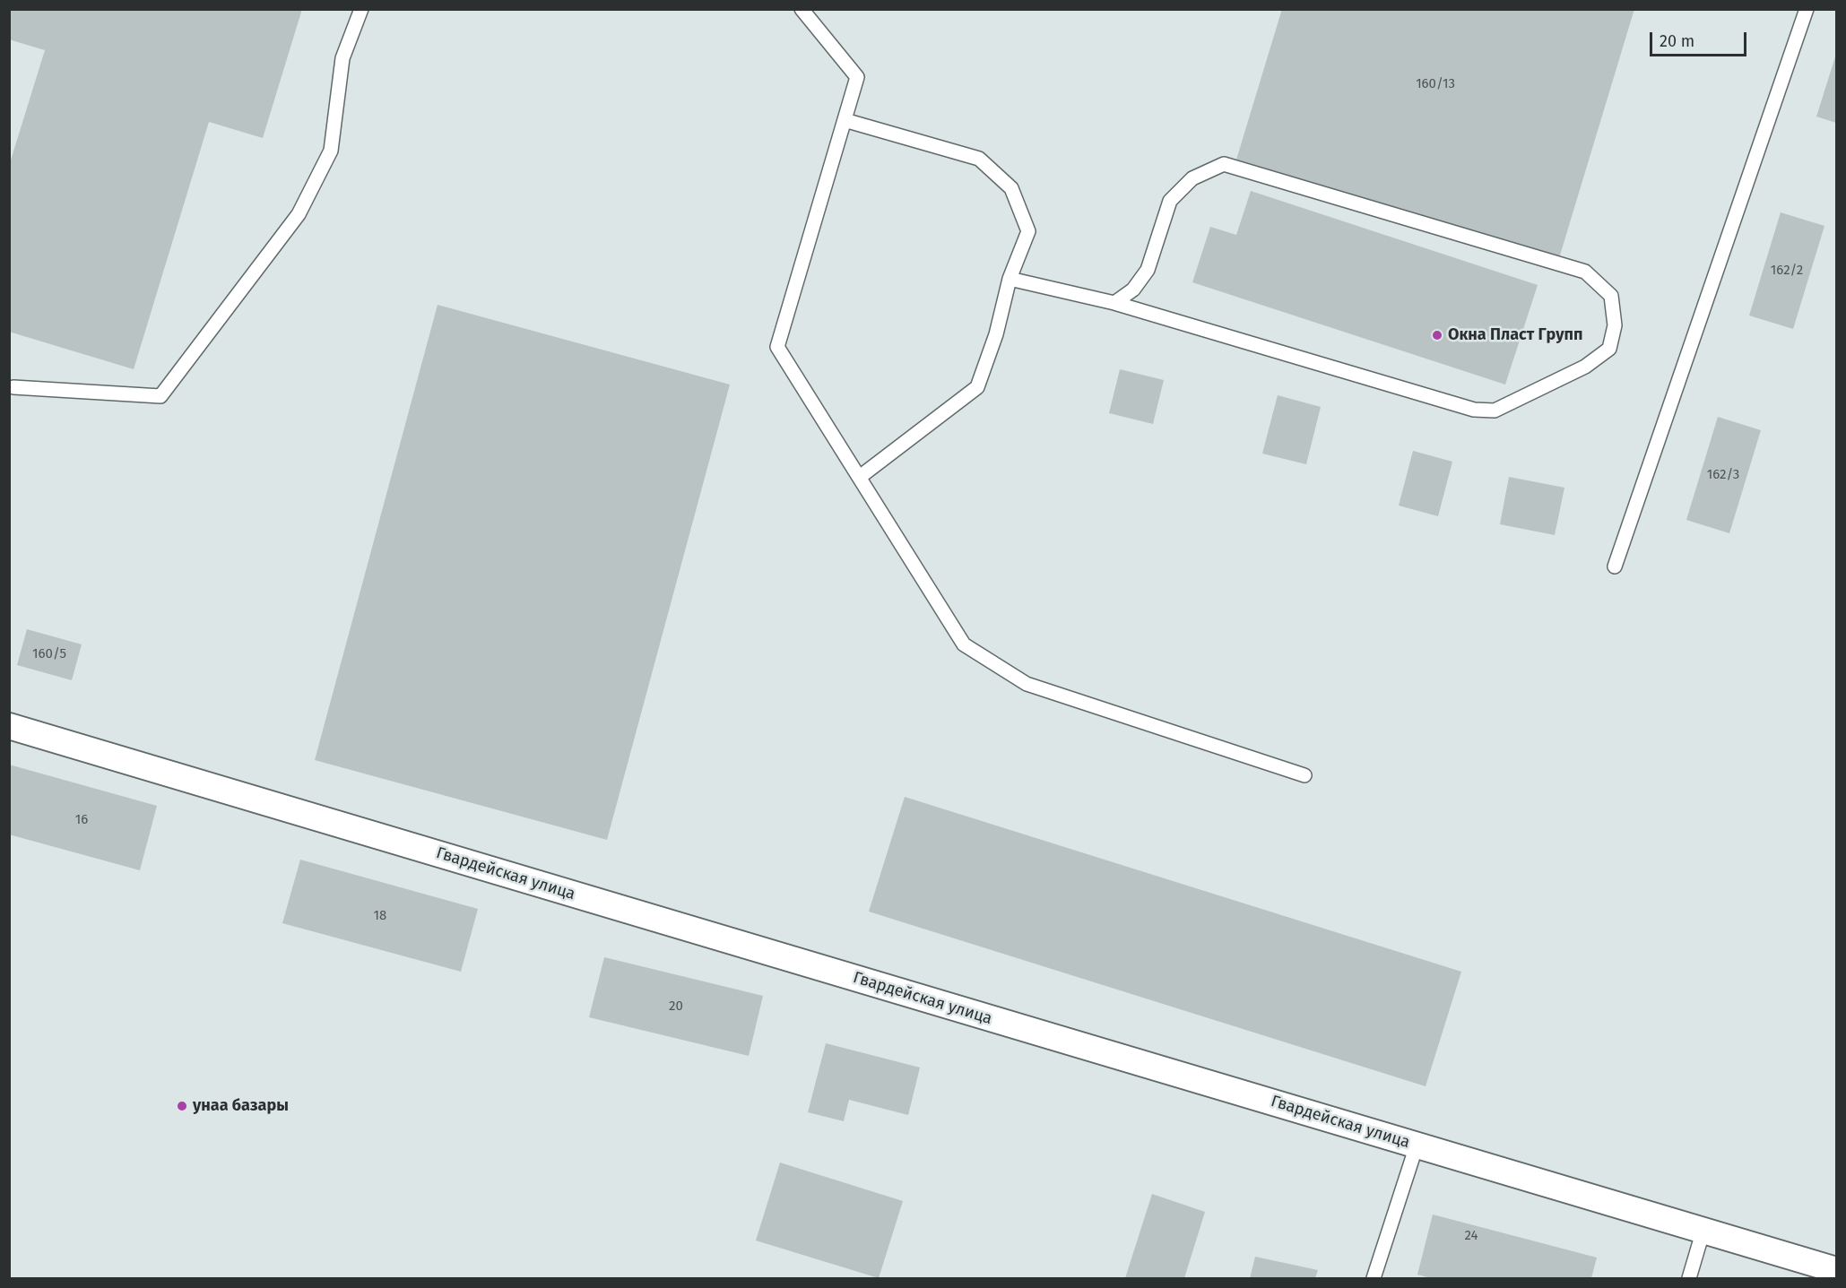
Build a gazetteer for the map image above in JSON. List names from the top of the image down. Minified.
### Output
{"streets":{"street":["Гвардейская улица"]},"places":["Окна Пласт Групп","унаа базары"],"house_numbers":["160/13","162/2","162/3","160/5","16","18","20","24"],"scale_bar":"20 m"}
